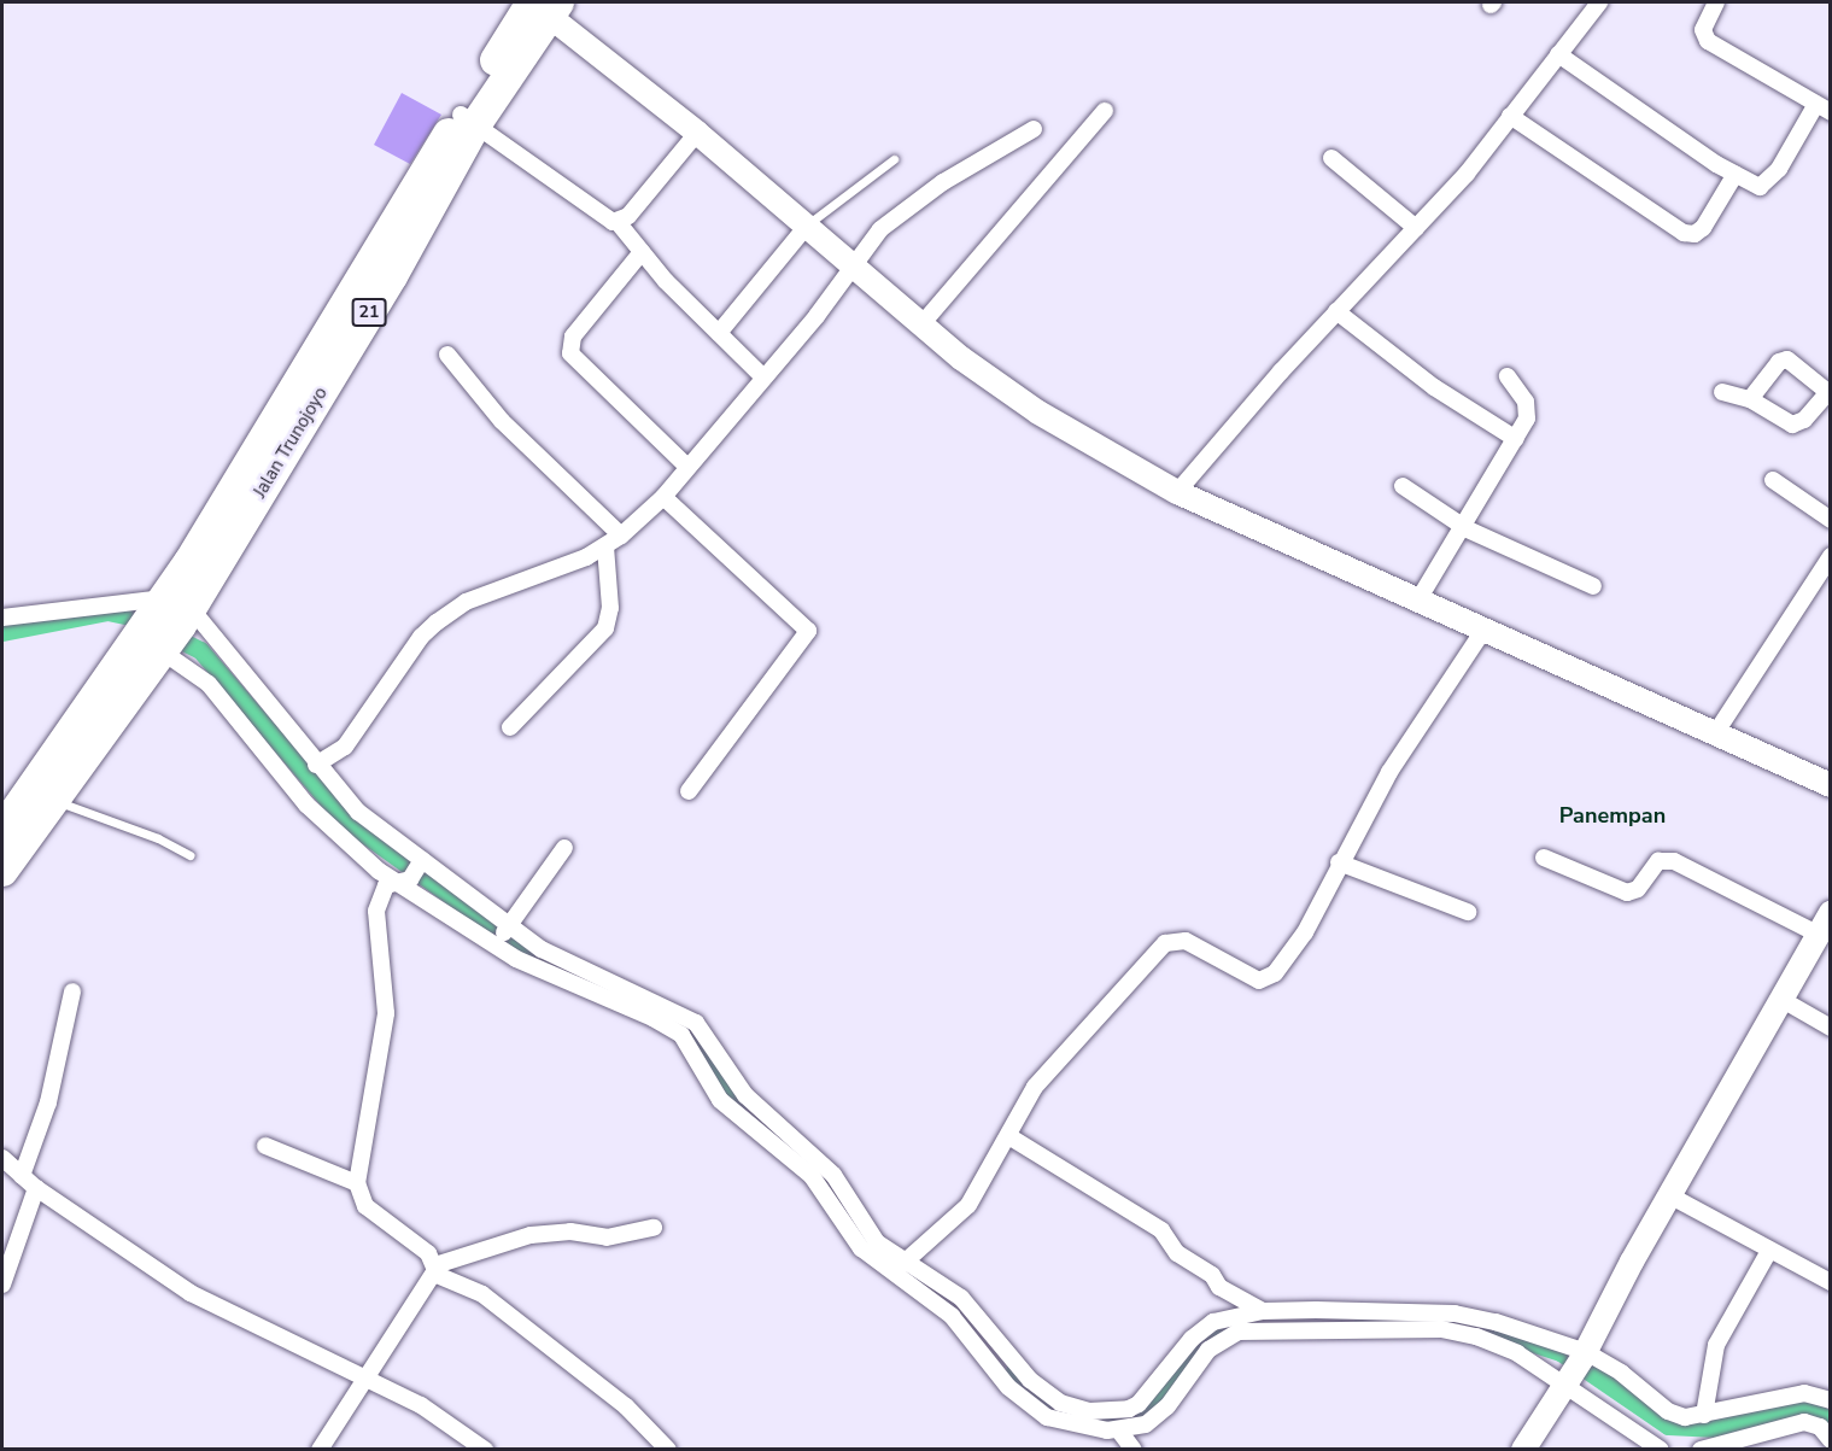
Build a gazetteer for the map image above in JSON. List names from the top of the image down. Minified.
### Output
{"streets":{"highway":["21","Jalan Trunojoyo"]},"districts":["Panempan"]}
